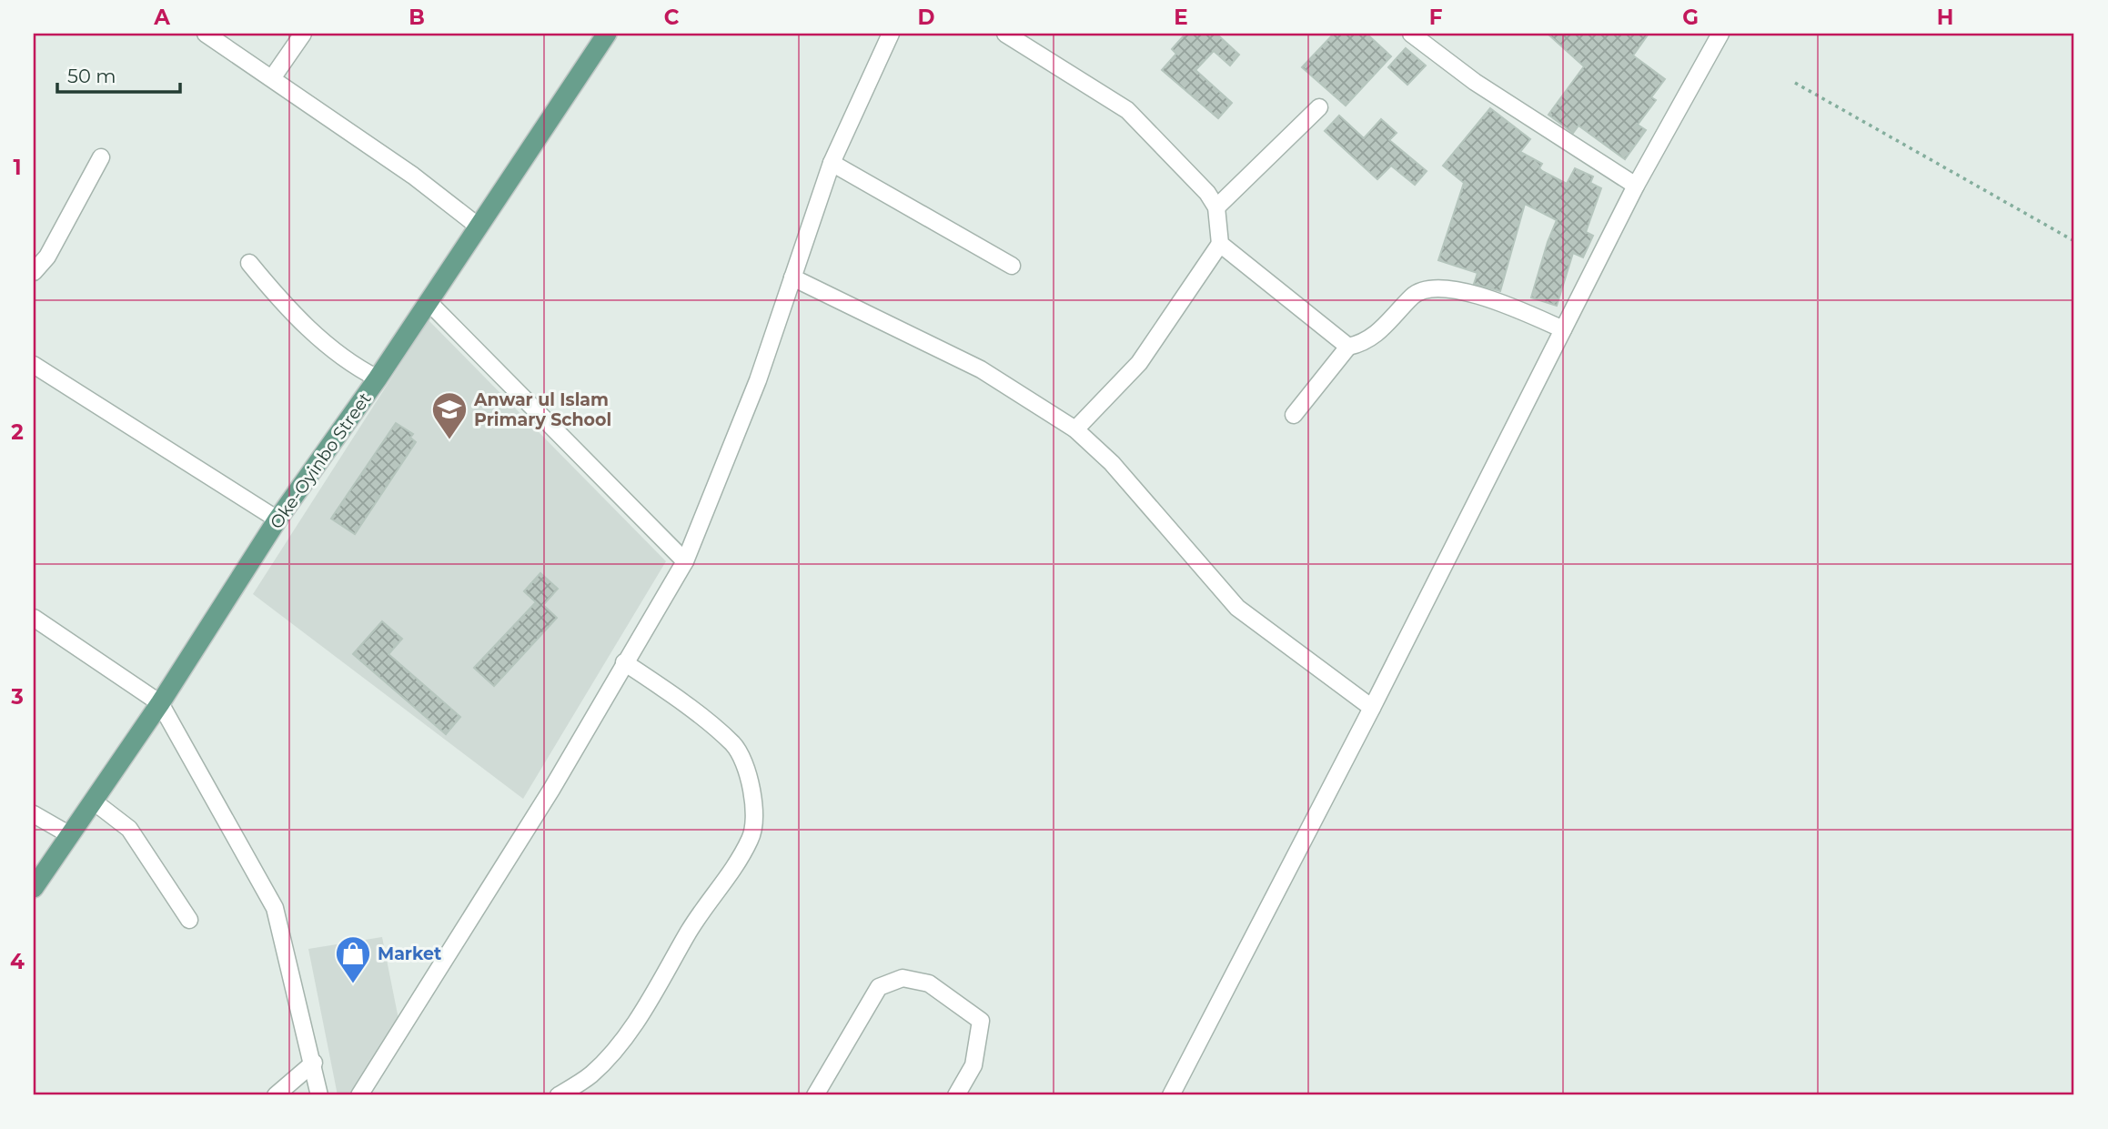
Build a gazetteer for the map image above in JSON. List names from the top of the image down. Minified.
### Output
{"streets":{"main road":["Oke-Oyinbo Street"]},"places":{"school or university":["Anwar ul Islam Primary School"],"shop":["Market"]},"scale_bar":"50 m","grid":{"columns":["A","B","C","D","E","F","G","H"],"rows":["1","2","3","4"]}}
